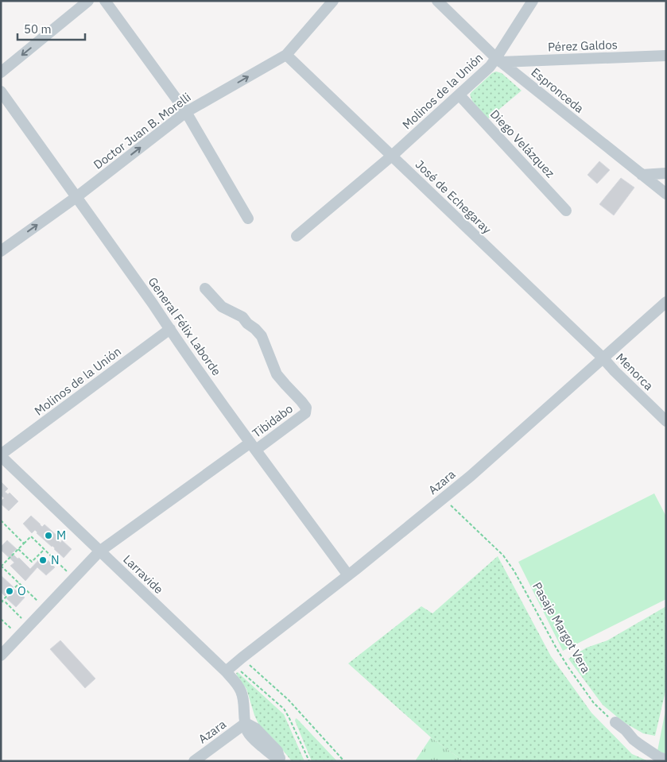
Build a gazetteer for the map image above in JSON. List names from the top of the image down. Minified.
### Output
{"streets":{"street":["Pérez Galdos","Espronceda","Molinos de la Unión","Doctor Juan B. Morelli","Diego Velázquez","José de Echegaray","General Félix Laborde","Menorca","Tibidabo","Azara","Larravide"],"path":["Pasaje Margot Vera"]},"crossings":[["Pérez Galdos","Espronceda"],["Pérez Galdos","Molinos de la Unión"],["Espronceda","Molinos de la Unión"],["Molinos de la Unión","Diego Velázquez"],["Molinos de la Unión","José de Echegaray"],["Molinos de la Unión","General Félix Laborde"],["Molinos de la Unión","Larravide"],["Doctor Juan B. Morelli","José de Echegaray"],["Doctor Juan B. Morelli","General Félix Laborde"],["José de Echegaray","Menorca"],["José de Echegaray","Azara"],["General Félix Laborde","Tibidabo"],["General Félix Laborde","Azara"],["Menorca","Azara"],["Tibidabo","Larravide"],["Azara","Larravide"],["Azara","Pasaje Margot Vera"]],"one_way":["Doctor Juan B. Morelli"],"places":["M","N","O"],"scale_bar":"50 m"}
